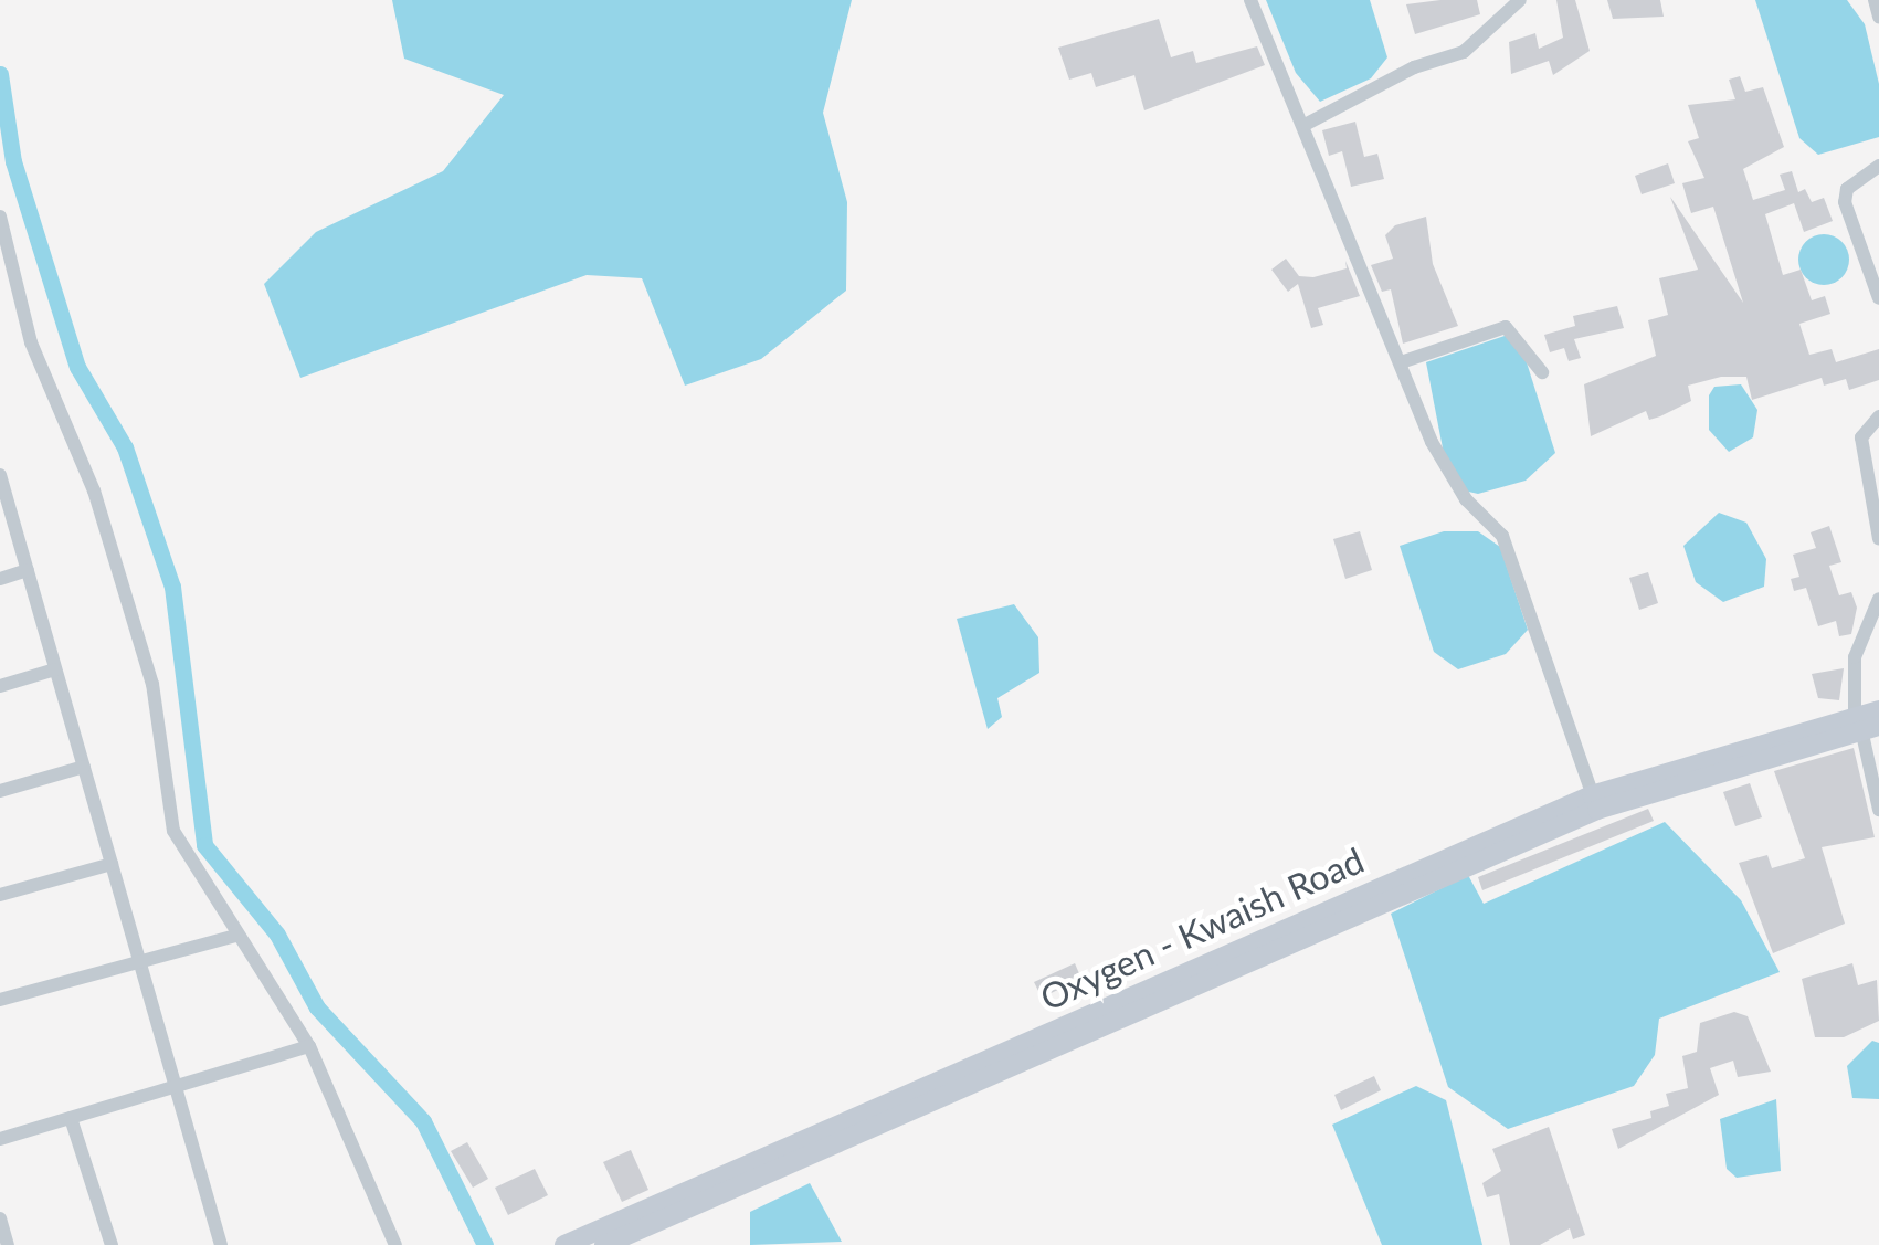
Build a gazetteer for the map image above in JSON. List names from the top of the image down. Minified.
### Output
{"streets":{"main road":["Oxygen - Kwaish Road"]}}
